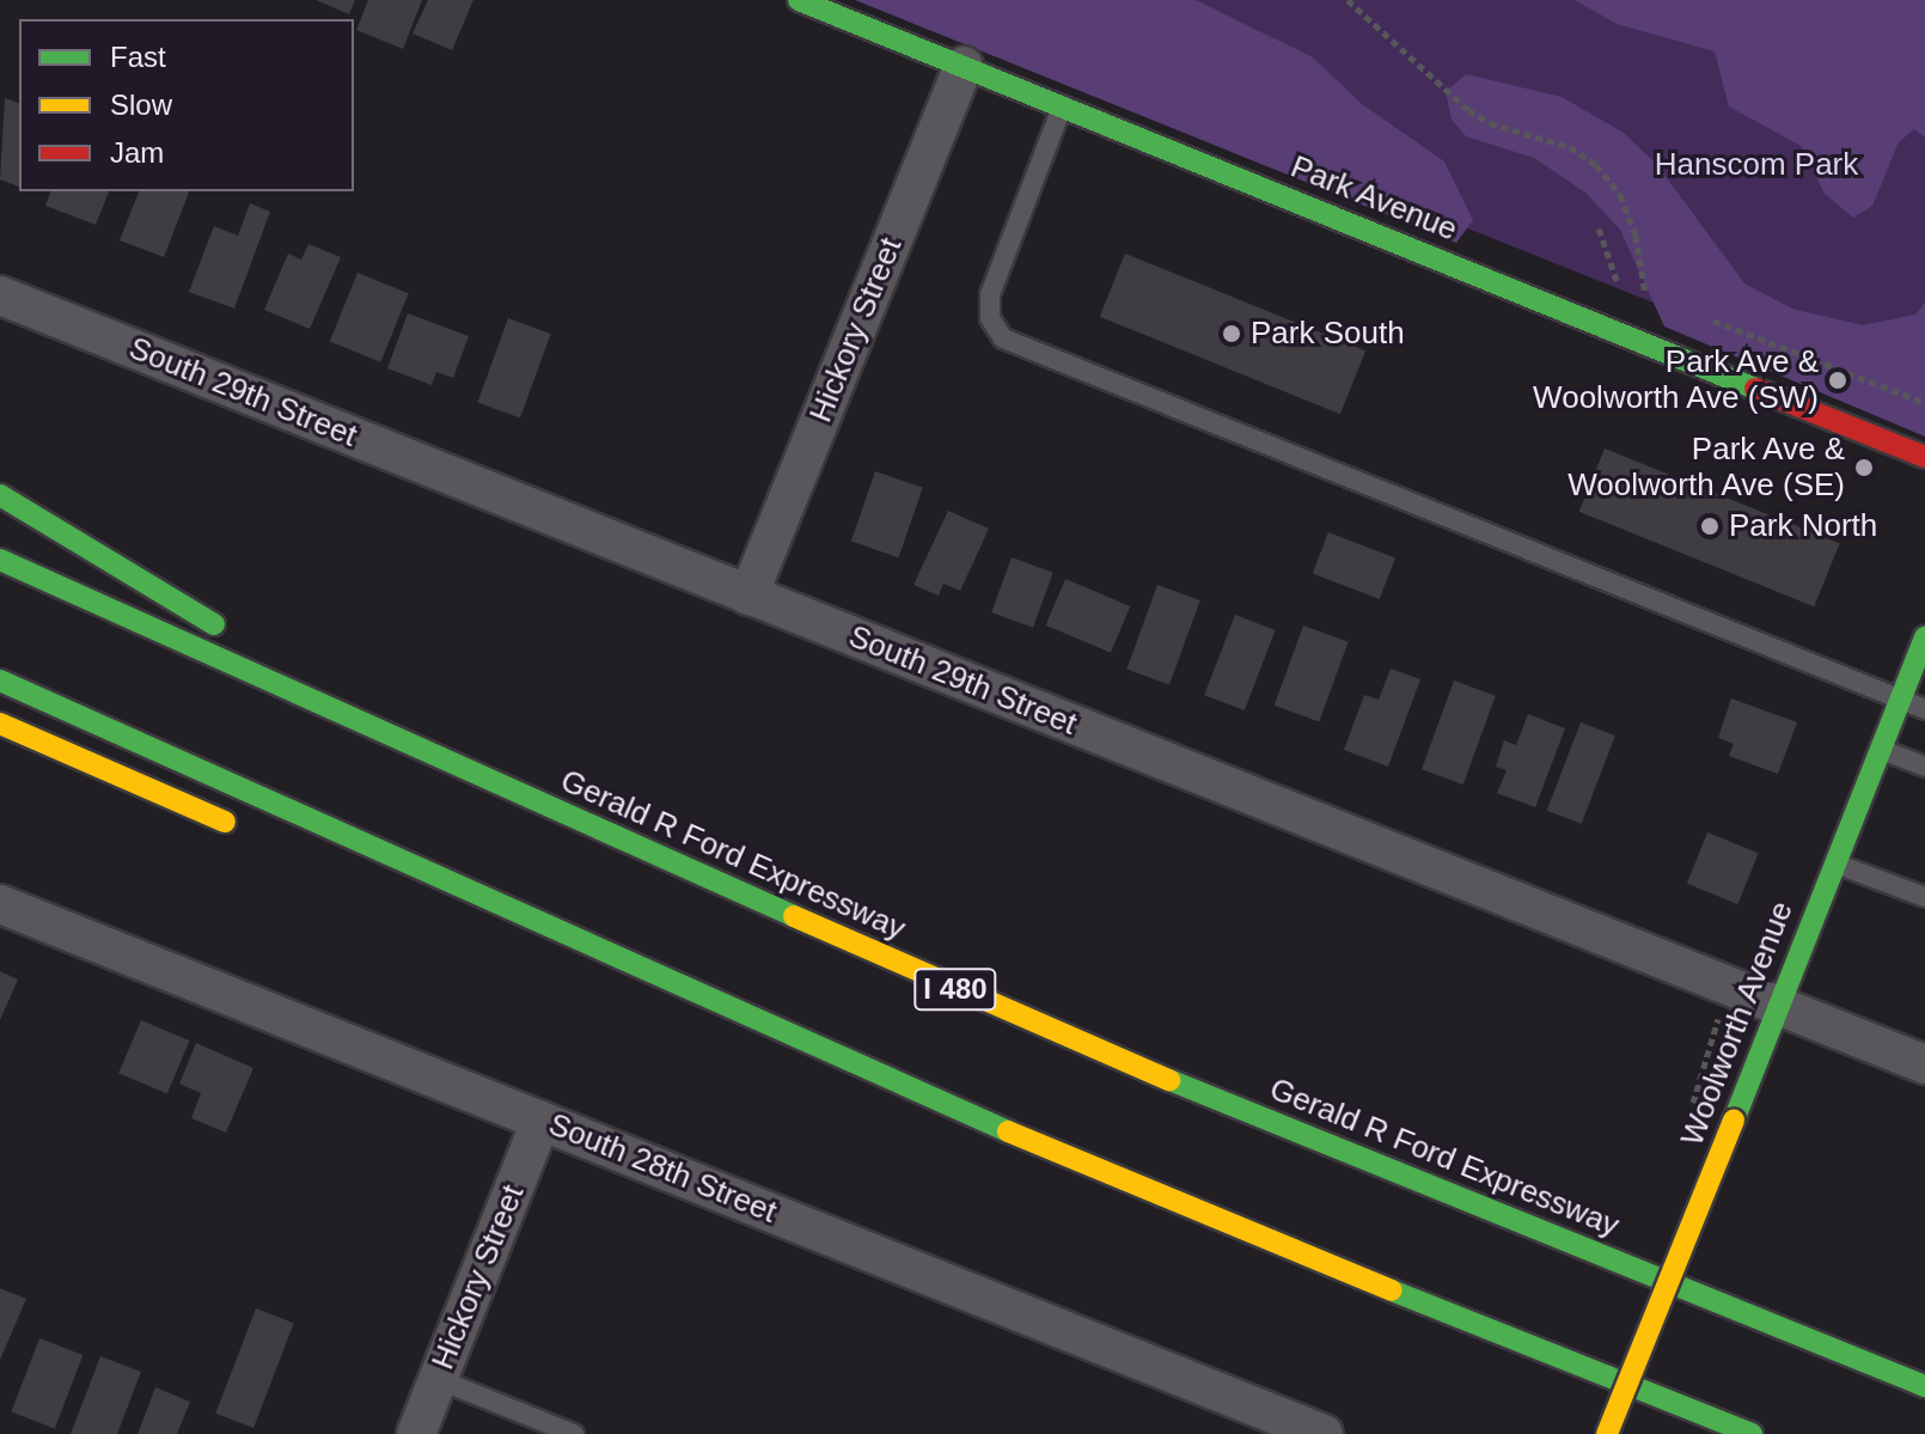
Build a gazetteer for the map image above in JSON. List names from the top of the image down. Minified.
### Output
{"streets":{"main road":["Park Avenue","Gerald R Ford Expressway","I 480","Woolworth Avenue"],"street":["Hickory Street","South 29th Street","South 28th Street"]},"crossings":[["Park Avenue","Hickory Street"],["Hickory Street","South 29th Street"],["Hickory Street","South 28th Street"],["South 29th Street","Woolworth Avenue"]],"parks":["Hanscom Park"],"places":["Park South","Park Ave & Woolworth Ave (SW)","Park Ave & Woolworth Ave (SE)","Park North"],"legend":["Fast","Slow","Jam"]}
